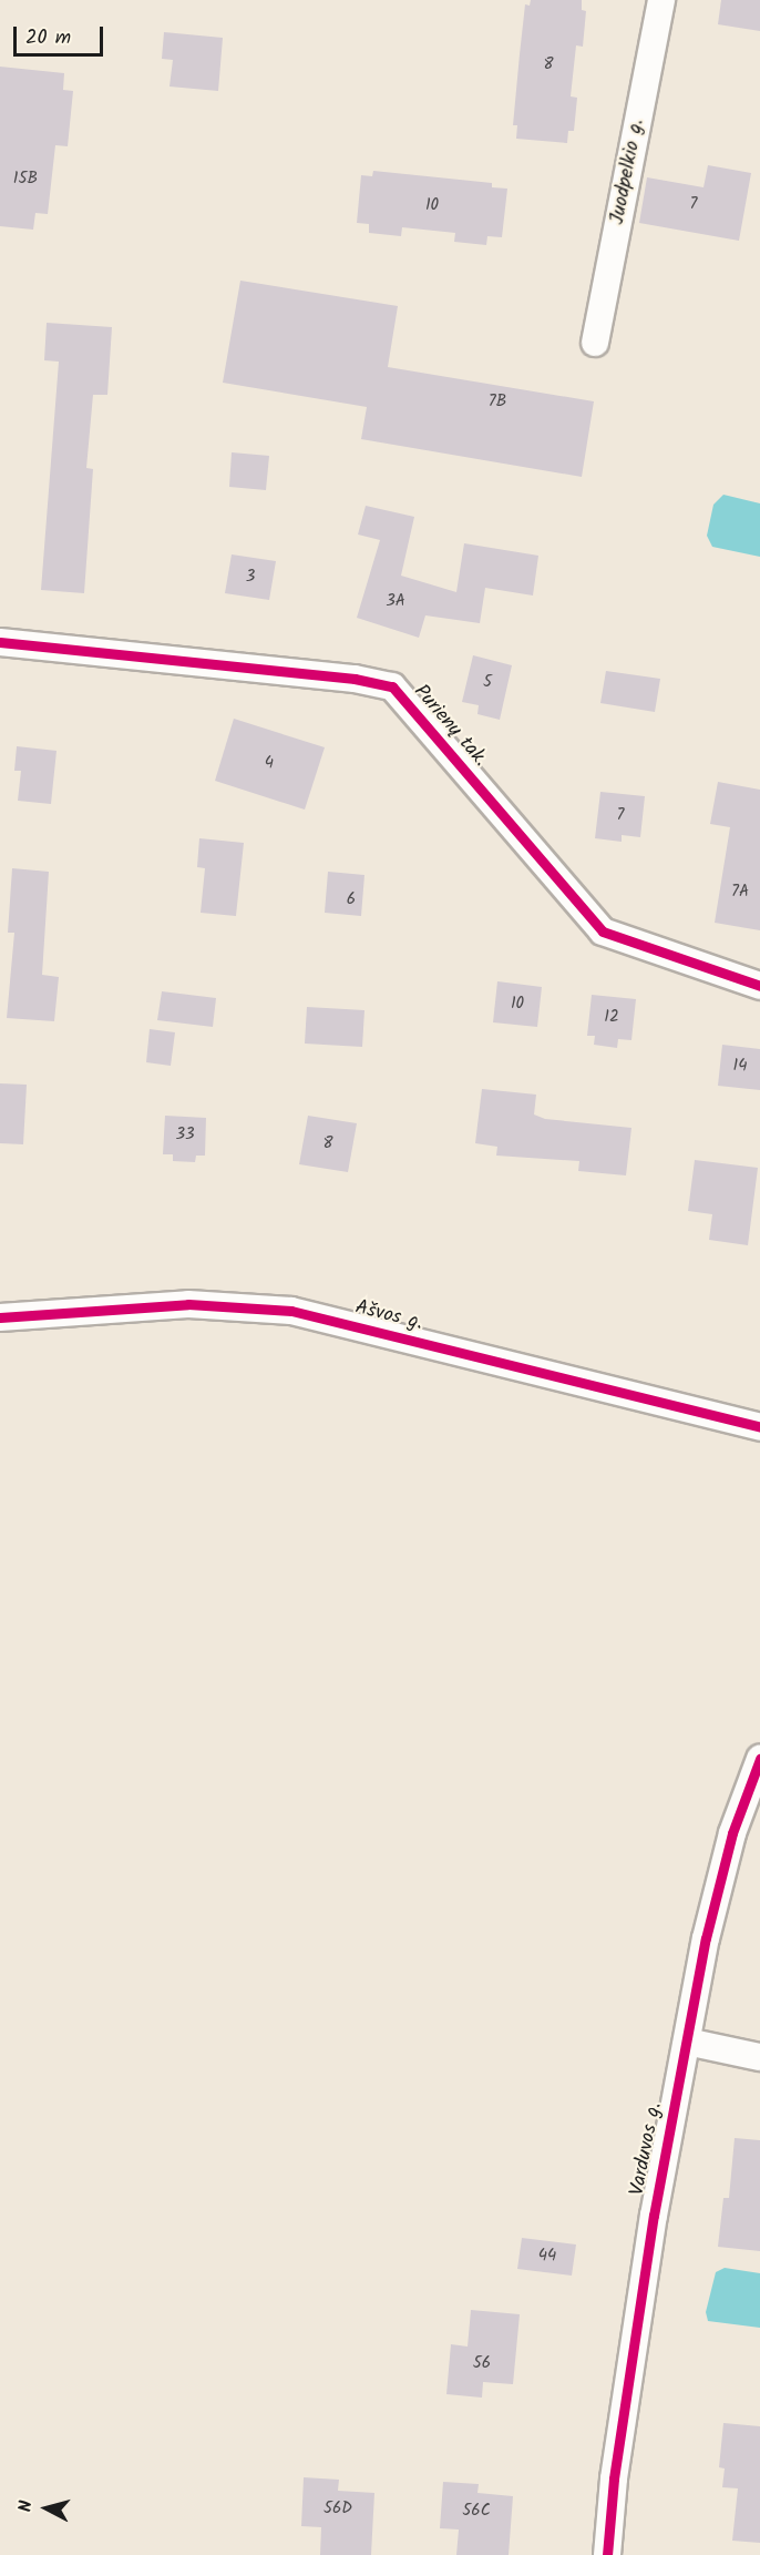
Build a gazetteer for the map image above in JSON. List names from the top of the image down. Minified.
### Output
{"streets":{"street":["Juodpelkio g.","Purienų tak.","Ašvos g.","Varduvos g."]},"house_numbers":["8","15B","7","10","7B","3","3A","5","4","7","7A","6","10","12","14","33","8","44","56","56D","56C"],"scale_bar":"20 m","north":"left"}
